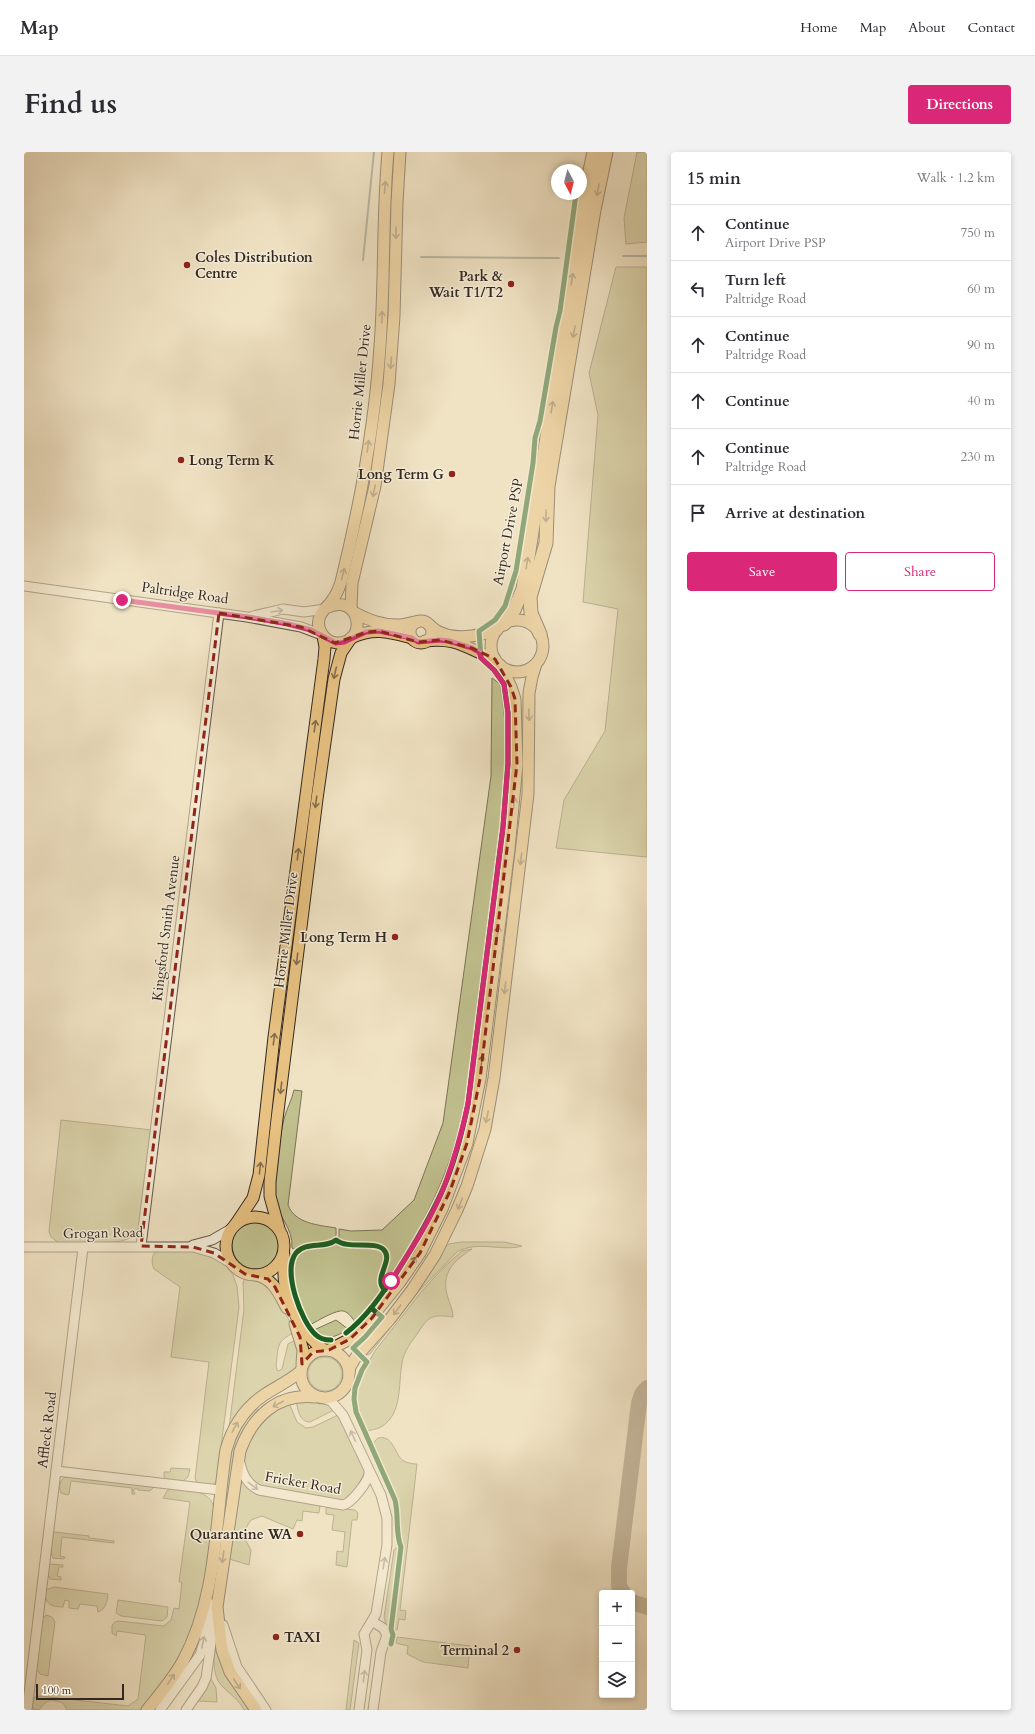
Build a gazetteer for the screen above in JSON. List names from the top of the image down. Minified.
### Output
{"streets":{"main road":["Horrie Miller Drive"],"street":["Paltridge Road","Kingsford Smith Avenue","Grogan Road","Affleck Road","Fricker Road"],"cycle path":["Airport Drive PSP"]},"crossings":[["Horrie Miller Drive","Paltridge Road"],["Horrie Miller Drive","Grogan Road"],["Paltridge Road","Kingsford Smith Avenue"],["Kingsford Smith Avenue","Grogan Road"],["Grogan Road","Affleck Road"]],"places":["Coles Distribution Centre","Park & Wait T1/T2","Long Term K","Long Term G","Long Term H","Quarantine WA","TAXI","Terminal 2"],"scale_bar":"100 m","north":"bottom","page":{"header":"Map","nav":["Home","Map","About","Contact"],"title":"Find us","buttons":["Directions",["Save","Share"]],"heading":["15 min","Walk · 1.2 km"],"list":[["Continue","Airport Drive PSP","750 m"],["Turn left","Paltridge Road","60 m"],["Continue","Paltridge Road","90 m"],["Continue","40 m"],["Continue","Paltridge Road","230 m"],"Arrive at destination"],"map_buttons":["+","−"],"scale":"100 m"}}
